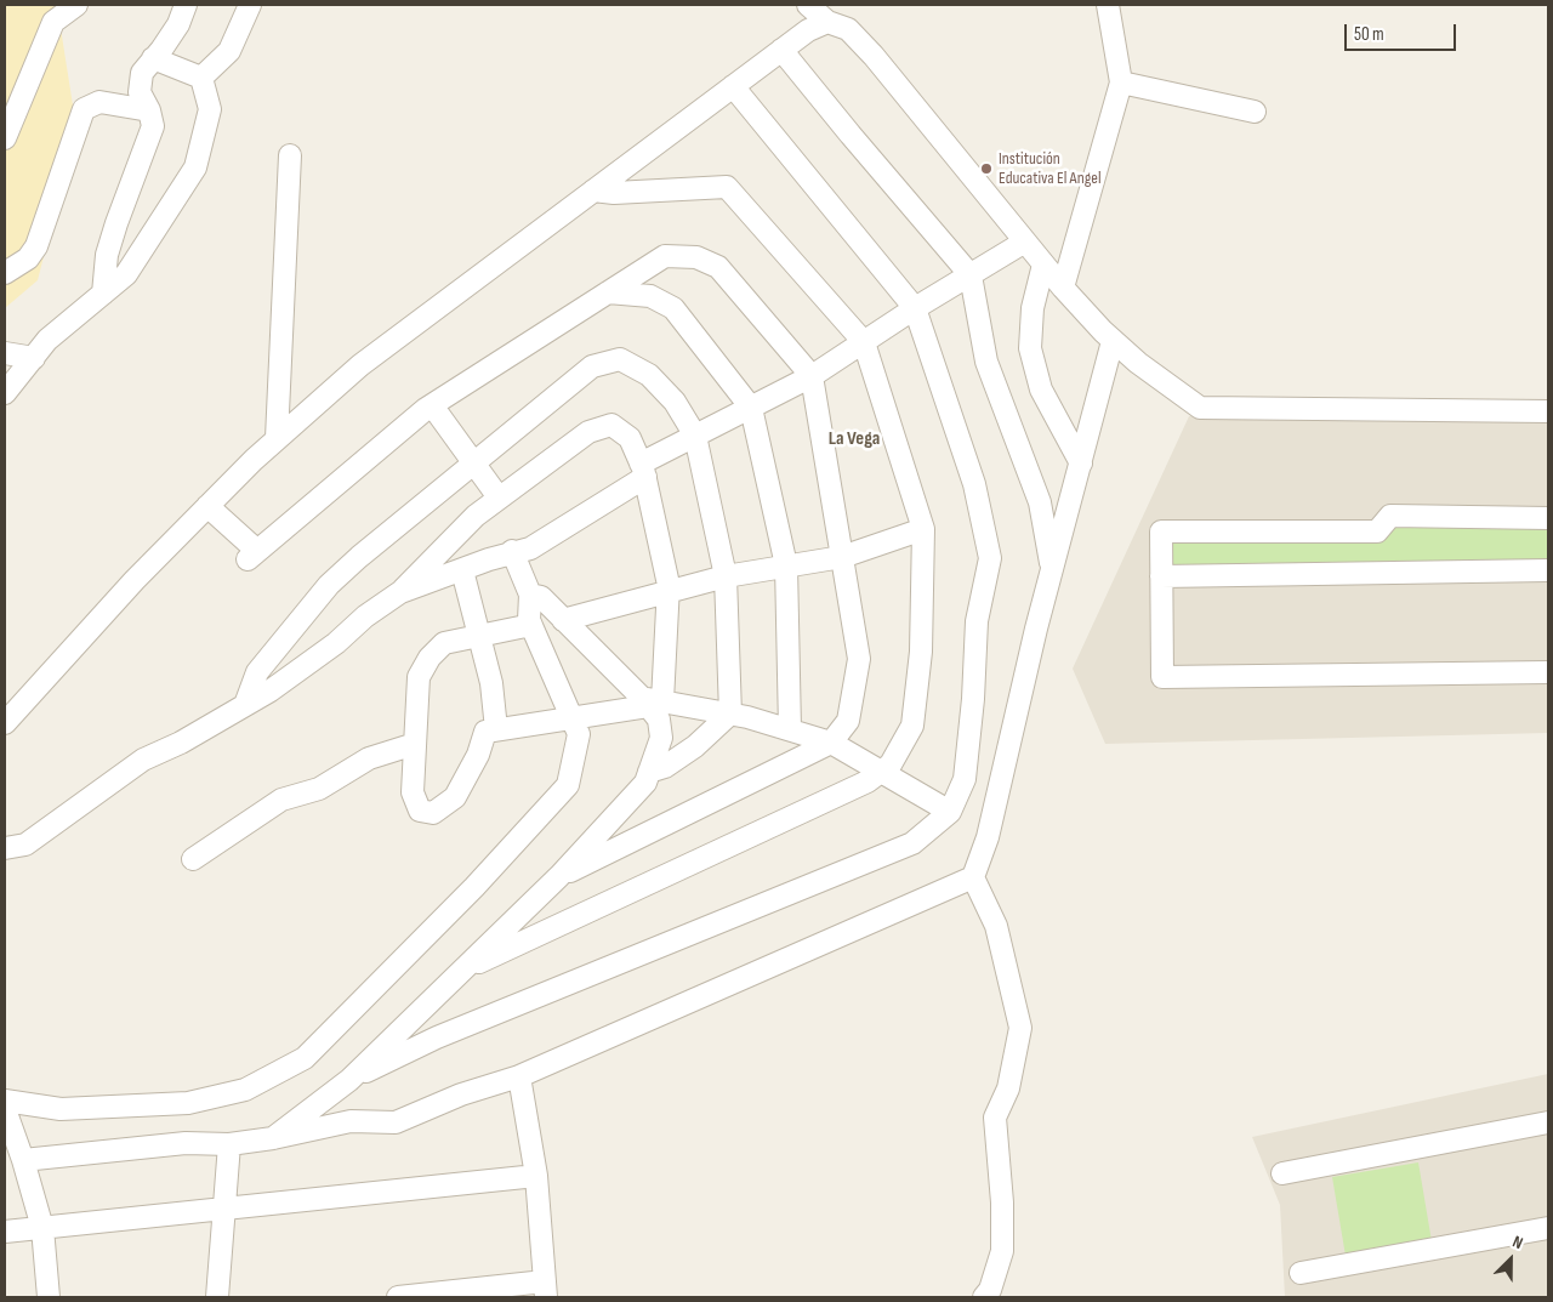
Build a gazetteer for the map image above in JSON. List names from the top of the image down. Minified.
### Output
{"districts":["La Vega"],"places":["Institución Educativa El Angel"],"scale_bar":"50 m","north":"top right"}
